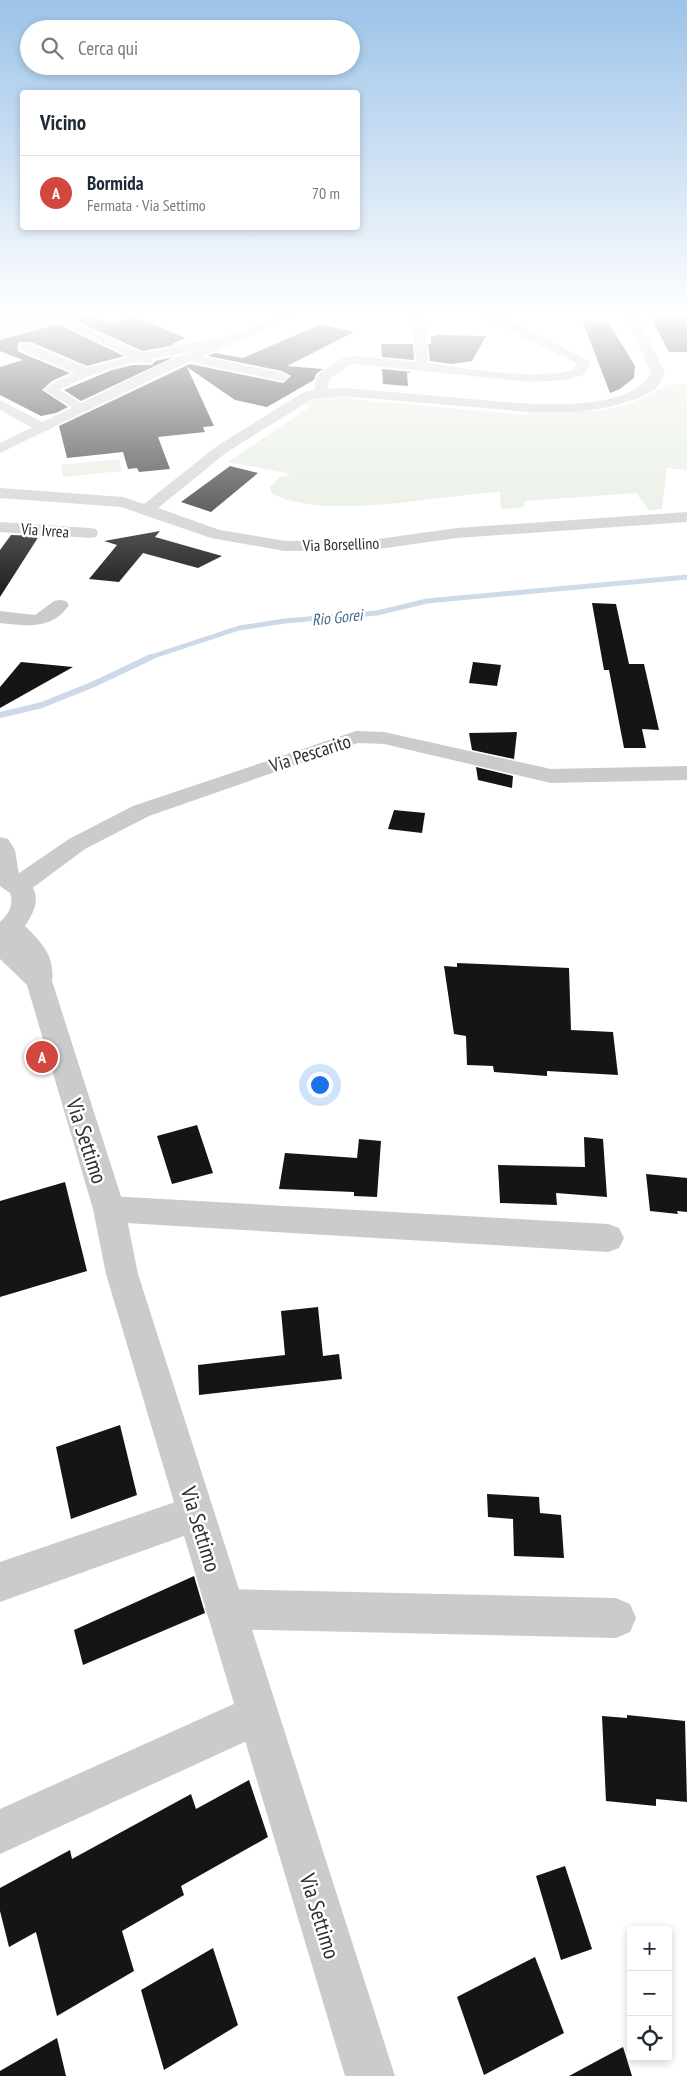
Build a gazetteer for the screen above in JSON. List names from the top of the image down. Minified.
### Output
{"streets":{"street":["Via Ivrea","Via Borsellino","Via Pescarito","Via Settimo"]},"crossings":[["Via Pescarito","Via Settimo"]],"water":["Rio Gorei"],"page":{"search":"Cerca qui","heading":"Vicino","list":[{"mark":"A","name":"Bormida","note":"Fermata · Via Settimo","value":"70 m"}],"pins":"A","map_buttons":["+","−"]}}
